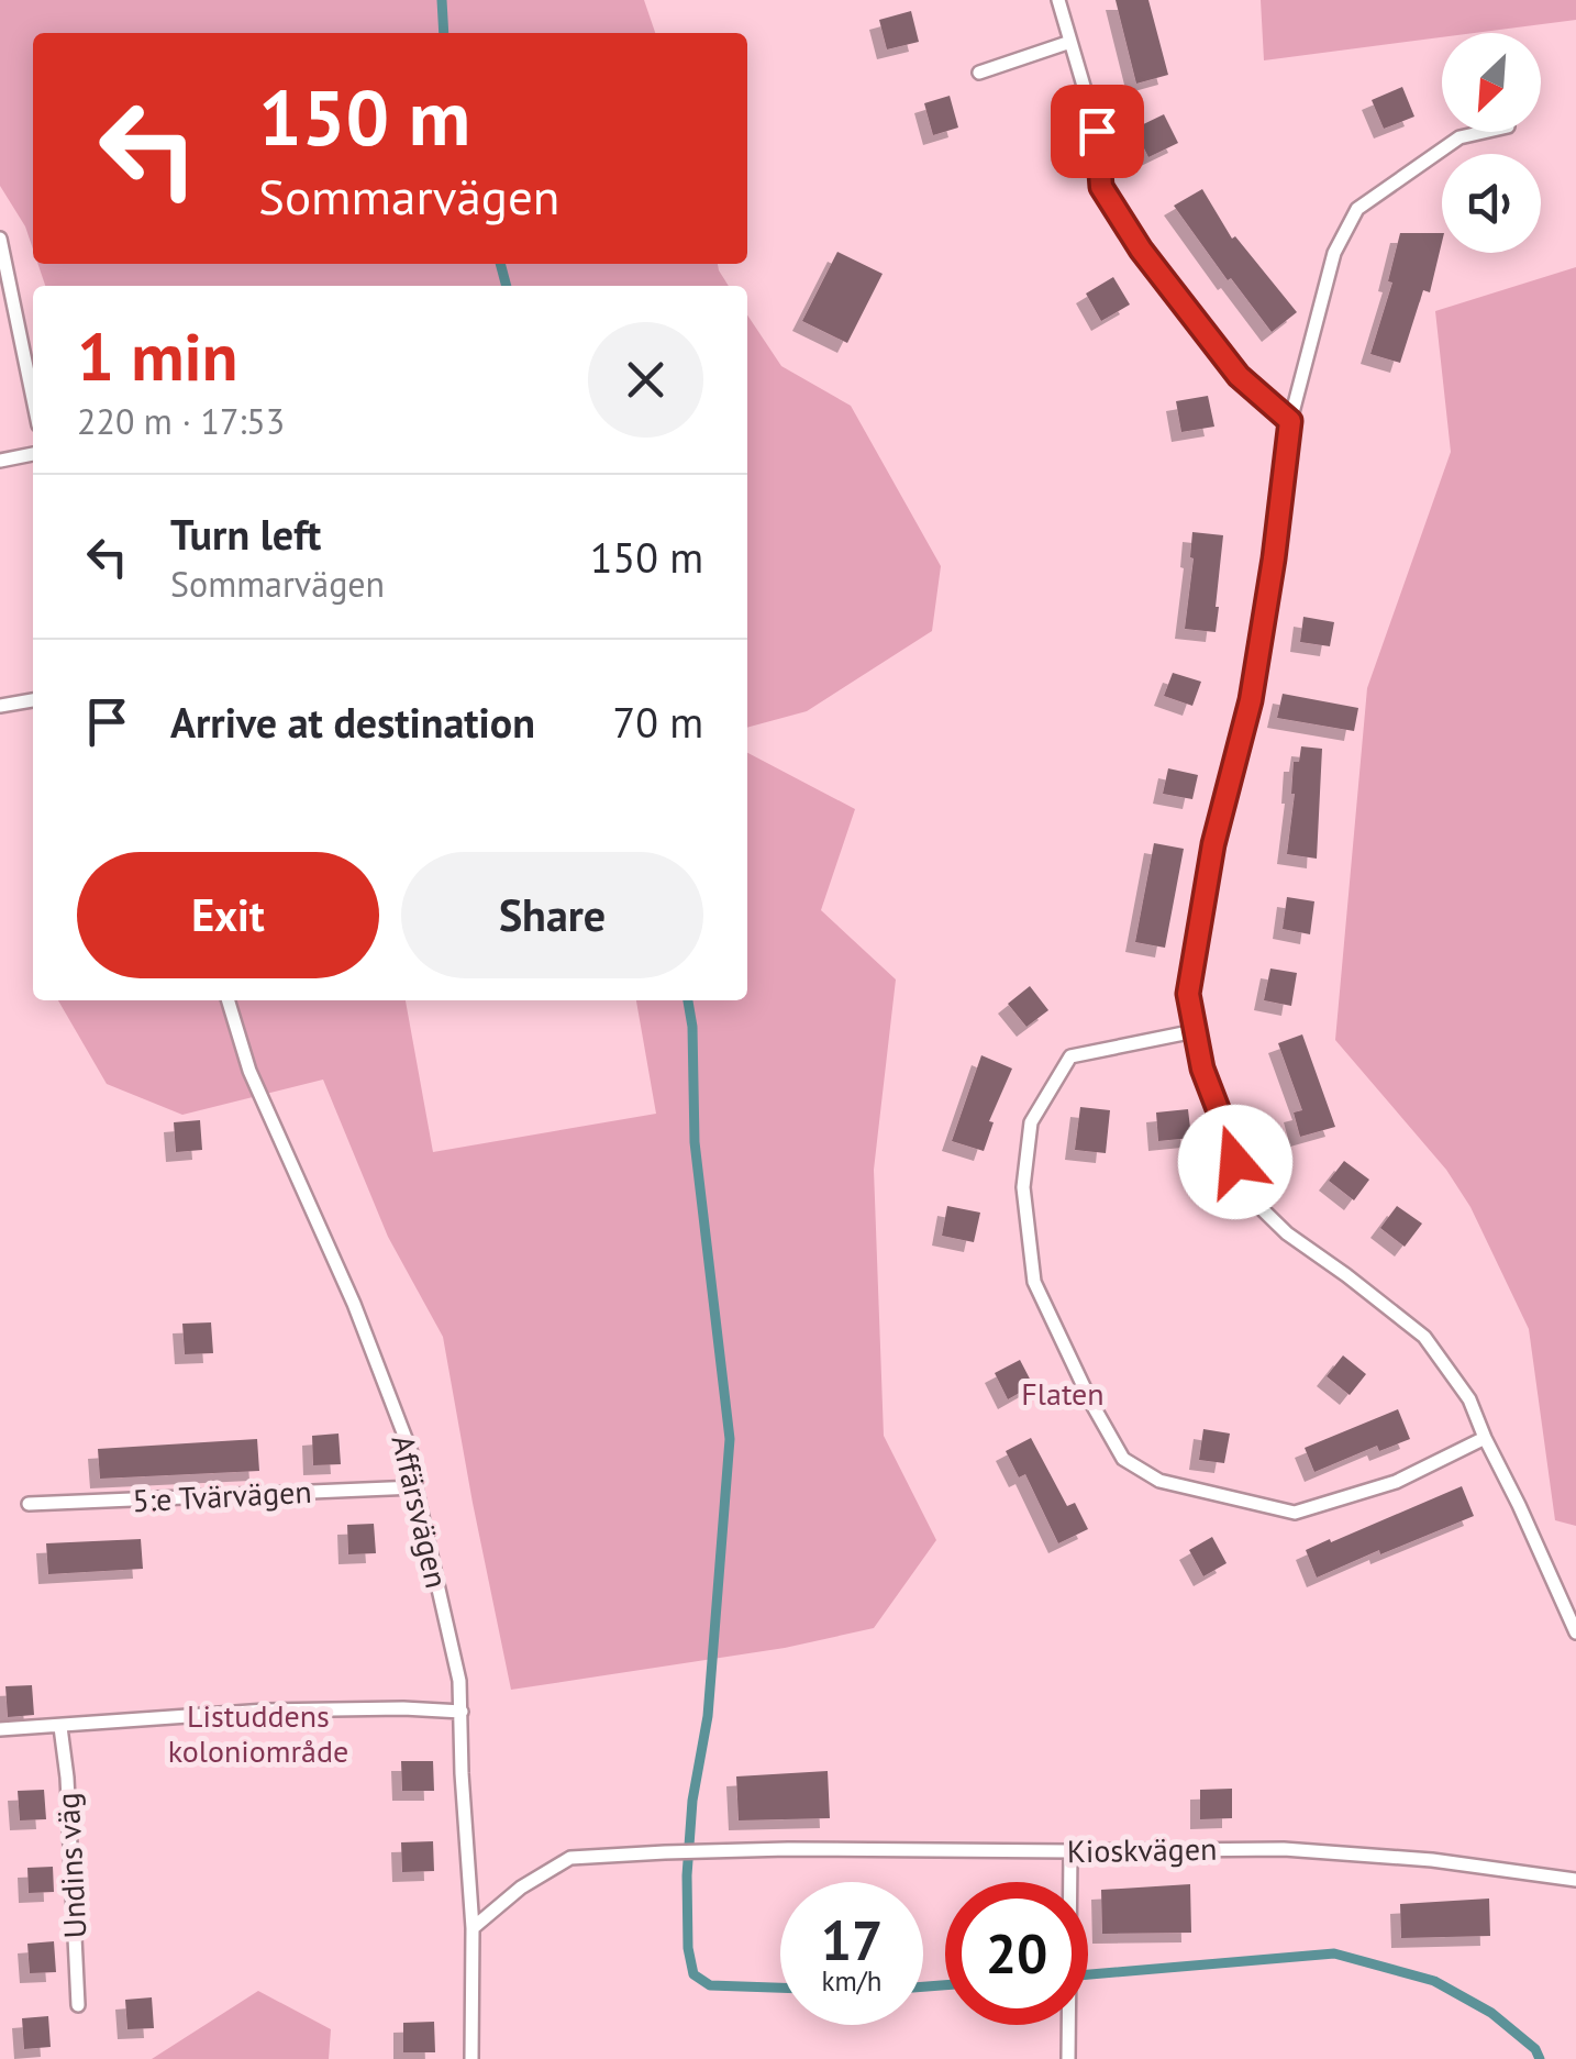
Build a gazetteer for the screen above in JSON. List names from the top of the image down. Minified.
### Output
{"streets":{"lane":["5:e Tvärvägen","Affärsvägen","Kioskvägen","Undins väg"]},"crossings":[["5:e Tvärvägen","Affärsvägen"],["Affärsvägen","Kioskvägen"]],"parks":["Flaten","Listuddens koloniområde"],"north":"bottom left","page":{"turn":["150 m","Sommarvägen"],"heading":["1 min","220 m · 17:53"],"list":[{"name":"Turn left","note":"Sommarvägen","value":"150 m"},{"name":"Arrive at destination","value":"70 m"}],"buttons":["Exit","Share"],"speed":"17 km/h","limit":"20"}}
